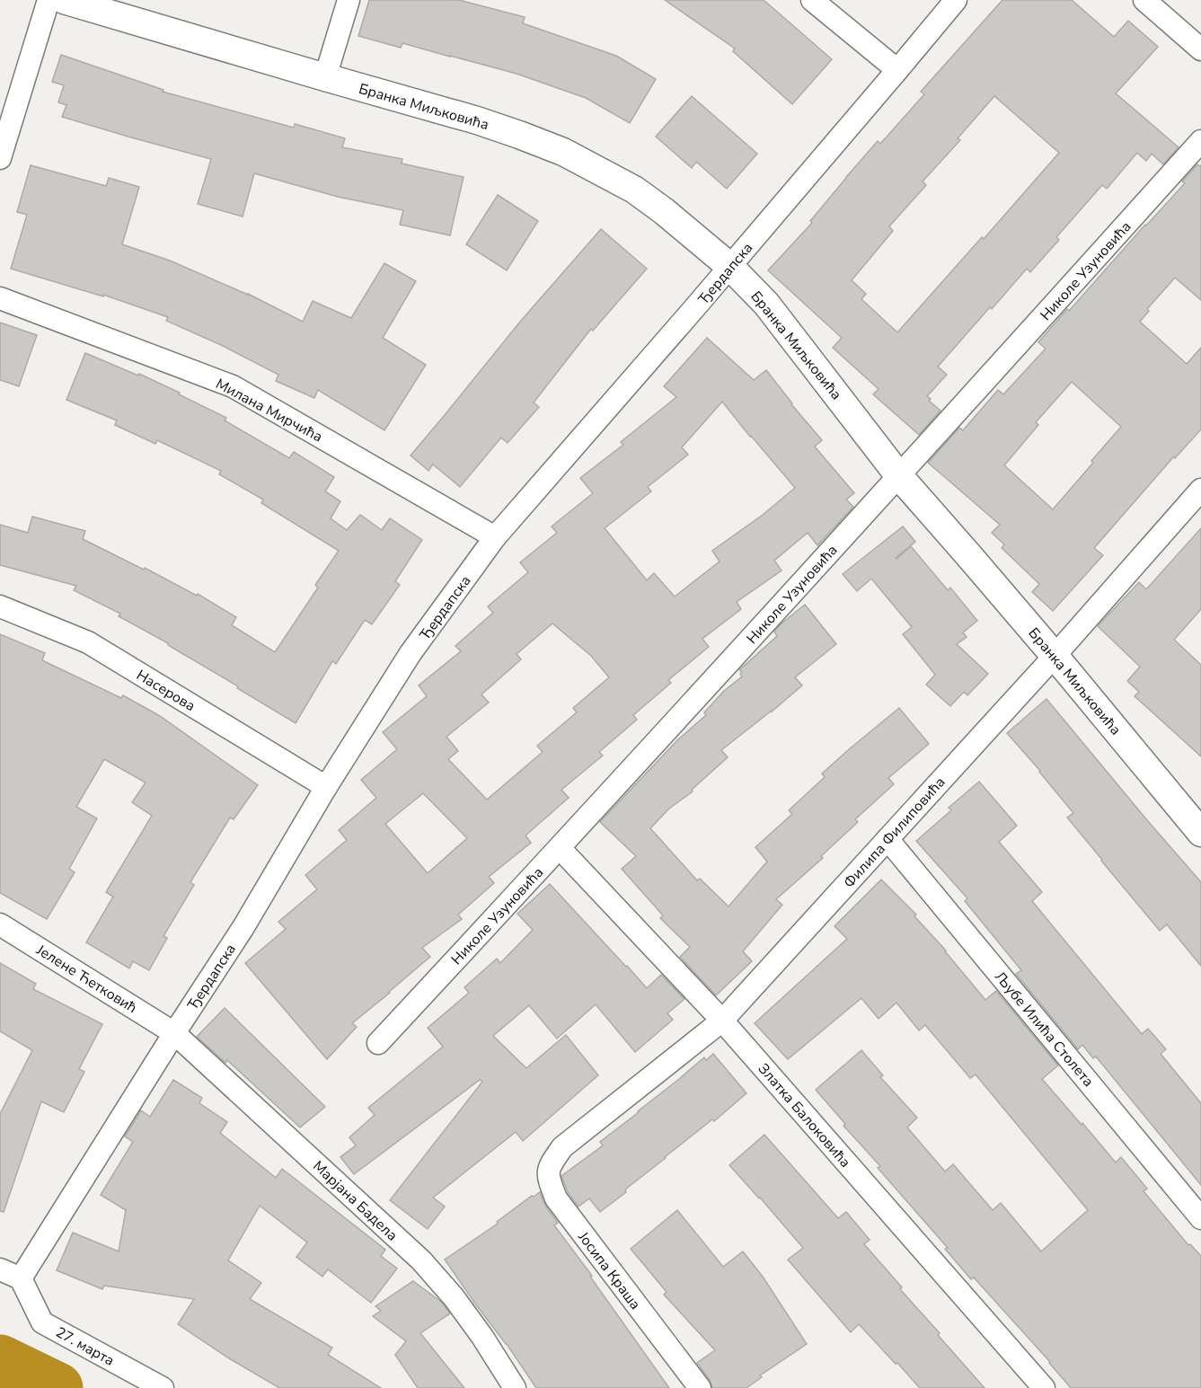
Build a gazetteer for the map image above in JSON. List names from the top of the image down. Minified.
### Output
{"streets":{"street":["Бранка Миљковића","Николе Узуновића","Ђердапска","Милана Мирчића","Насерова","Филипа Филиповића","Јелене Ћетковић","Љубе Илића Столета","Златка Балоковића","Марјана Бадела","Јосипа Краша","27. марта"]},"crossings":[["Бранка Миљковића","Николе Узуновића"],["Бранка Миљковића","Ђердапска"],["Бранка Миљковића","Филипа Филиповића"],["Николе Узуновића","Златка Балоковића"],["Ђердапска","Милана Мирчића"],["Ђердапска","Насерова"],["Ђердапска","Јелене Ћетковић"],["Ђердапска","Марјана Бадела"],["Ђердапска","27. марта"],["Филипа Филиповића","Љубе Илића Столета"],["Филипа Филиповића","Златка Балоковића"],["Филипа Филиповића","Јосипа Краша"],["Јелене Ћетковић","Марјана Бадела"]]}
